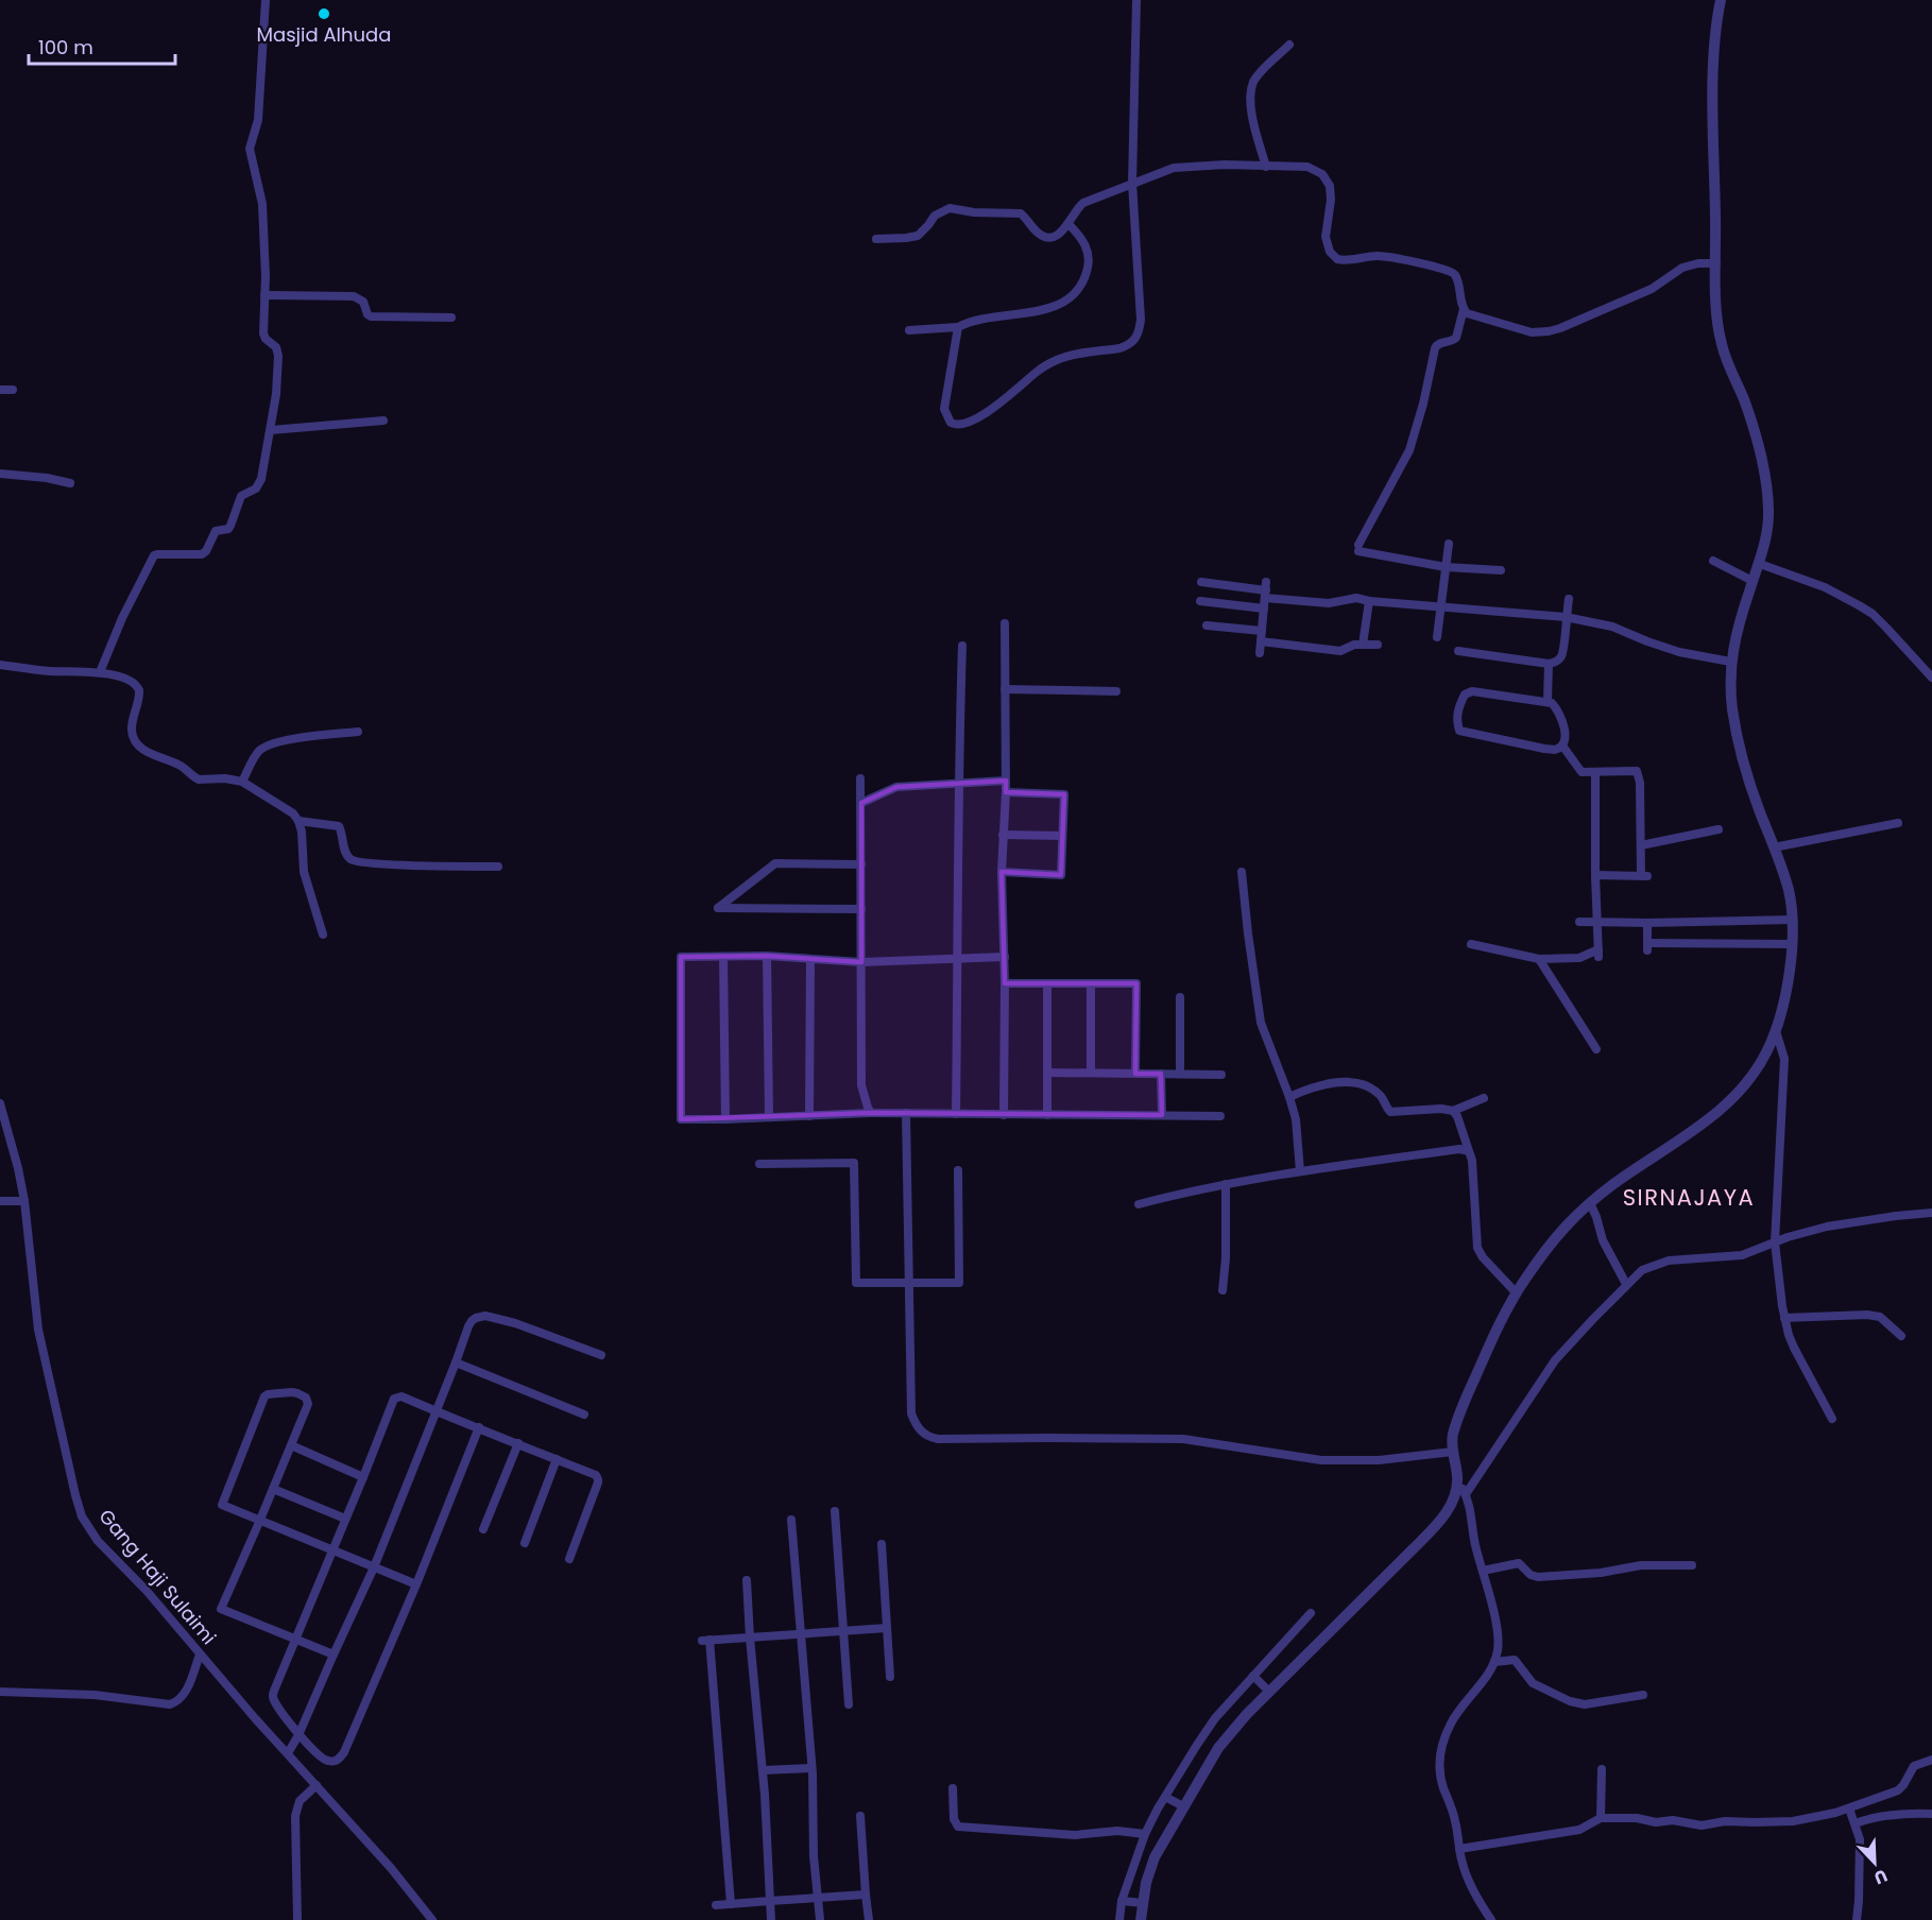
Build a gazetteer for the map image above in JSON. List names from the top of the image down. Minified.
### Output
{"streets":{"street":["Gang Haji Sulaimi"]},"districts":["SIRNAJAYA"],"places":["Masjid Alhuda"],"scale_bar":"100 m","north":"bottom right"}
